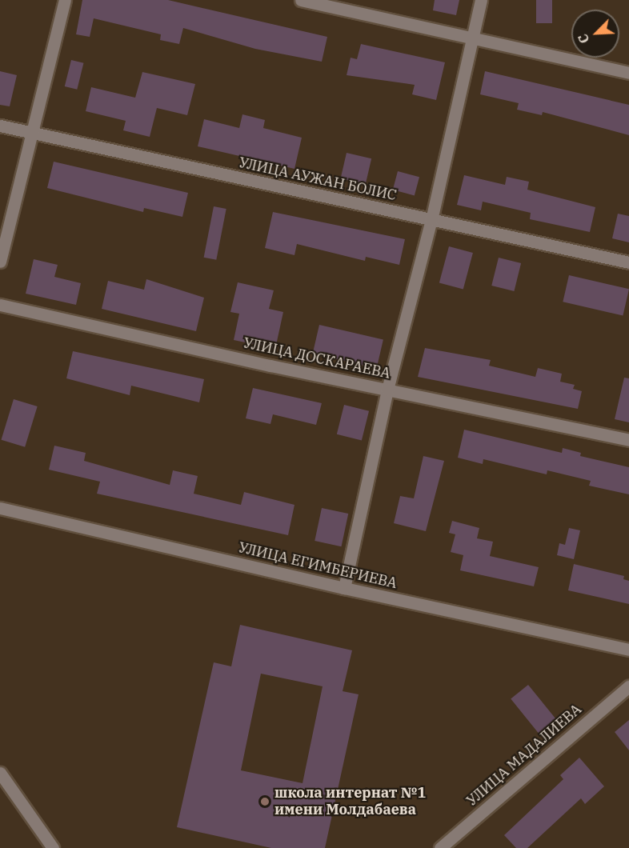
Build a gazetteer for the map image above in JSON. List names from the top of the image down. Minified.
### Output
{"streets":{"street":["УЛИЦА АУЖАН БОЛИС","УЛИЦА ДОСКАРАЕВА","УЛИЦА ЕГИМБЕРИЕВА","УЛИЦА МАДАЛИЕВА"]},"places":["школа интернат №1 имени Молдабаева"],"north":"bottom left"}
